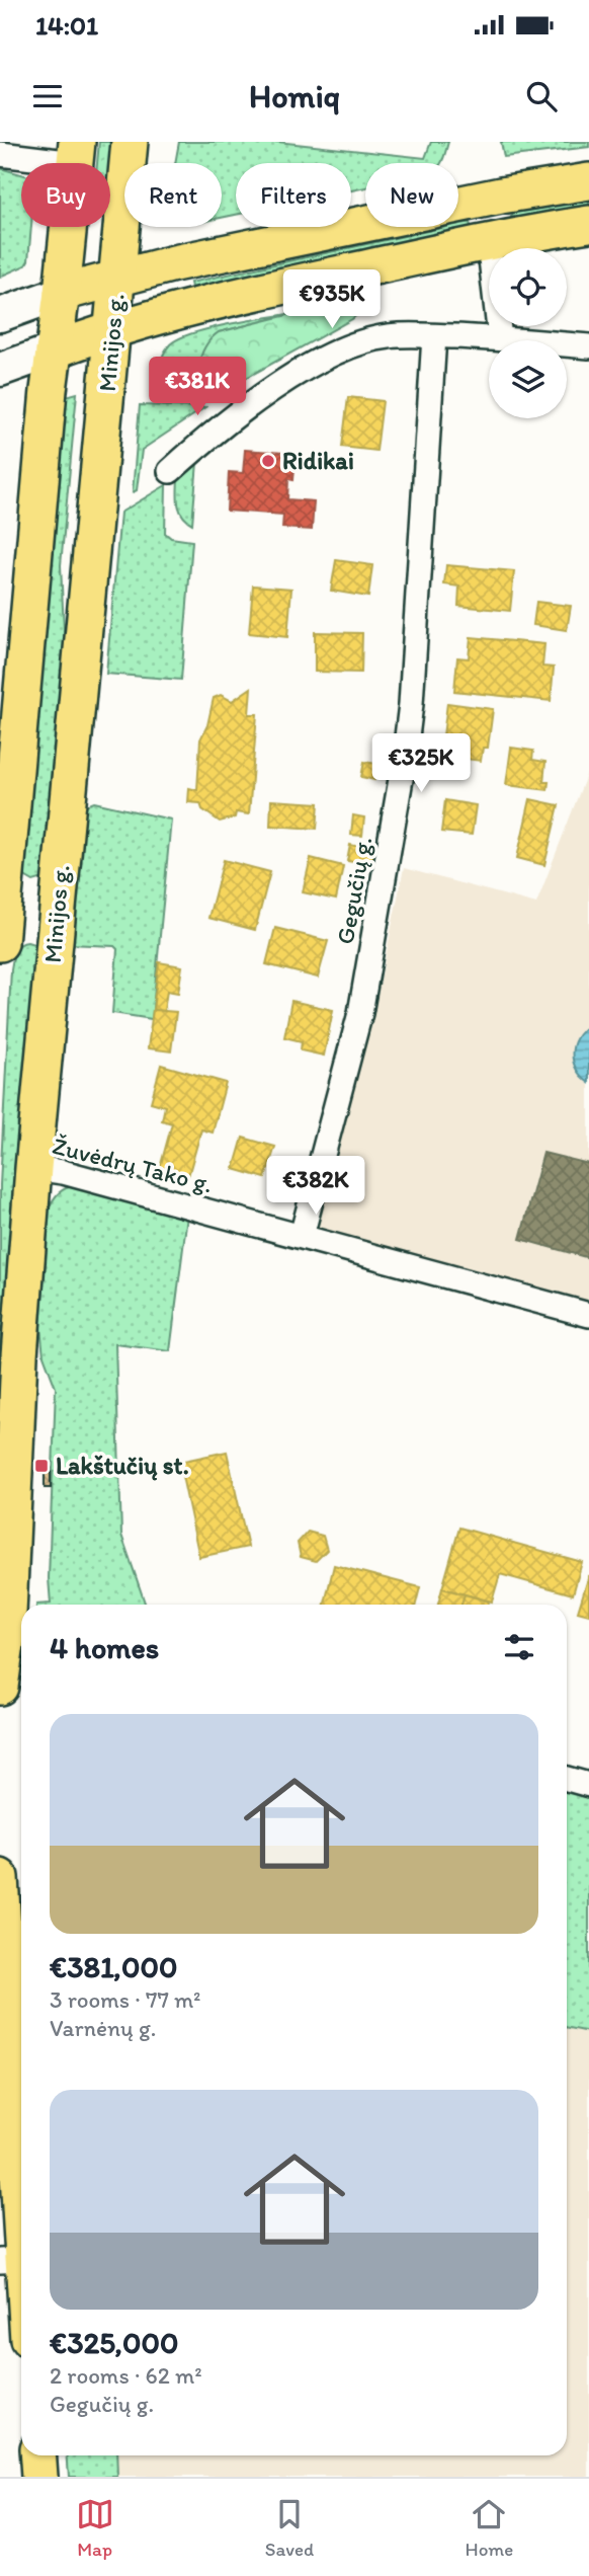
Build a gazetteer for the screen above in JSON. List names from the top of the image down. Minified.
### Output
{"streets":{"main road":["Minijos g."],"street":["Gegučių g.","Žuvėdrų Tako g."]},"crossings":[["Minijos g.","Žuvėdrų Tako g."],["Gegučių g.","Žuvėdrų Tako g."]],"places":{"other":["Ridikai"],"transit":["Lakštučių st."]},"page":{"status":"14:01","header":"Homiq","chip":["Buy","Rent","Filters","New"],"price":["€935K","€381K","€325K","€382K"],"heading":"4 homes","list":[{"name":"€381,000","note":"3 rooms · 77 m² · Varnėnų g."},{"name":"€325,000","note":"2 rooms · 62 m² · Gegučių g."}],"tabs":["Map","Saved","Home"]}}
